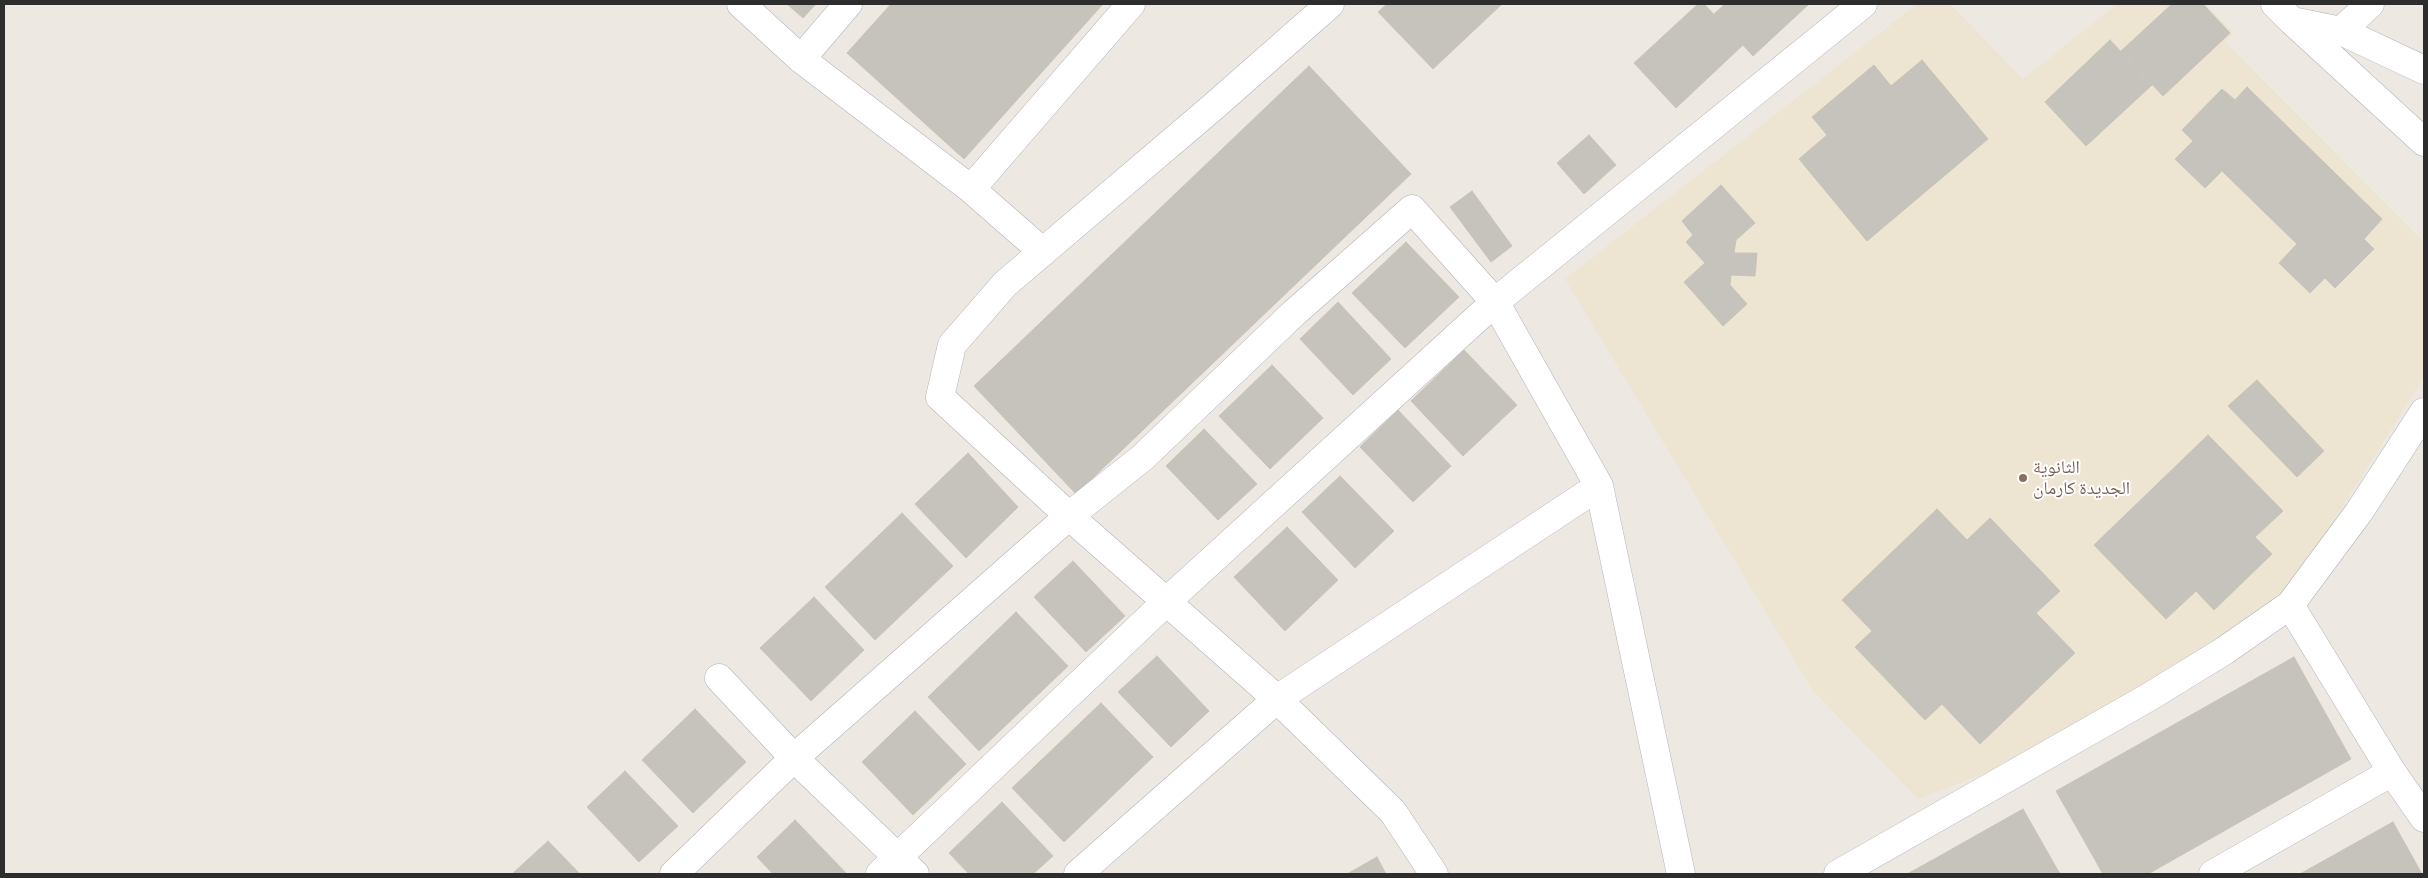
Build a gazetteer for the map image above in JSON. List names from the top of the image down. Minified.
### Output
{"places":["الثانوية الجديدة كارمان"]}
